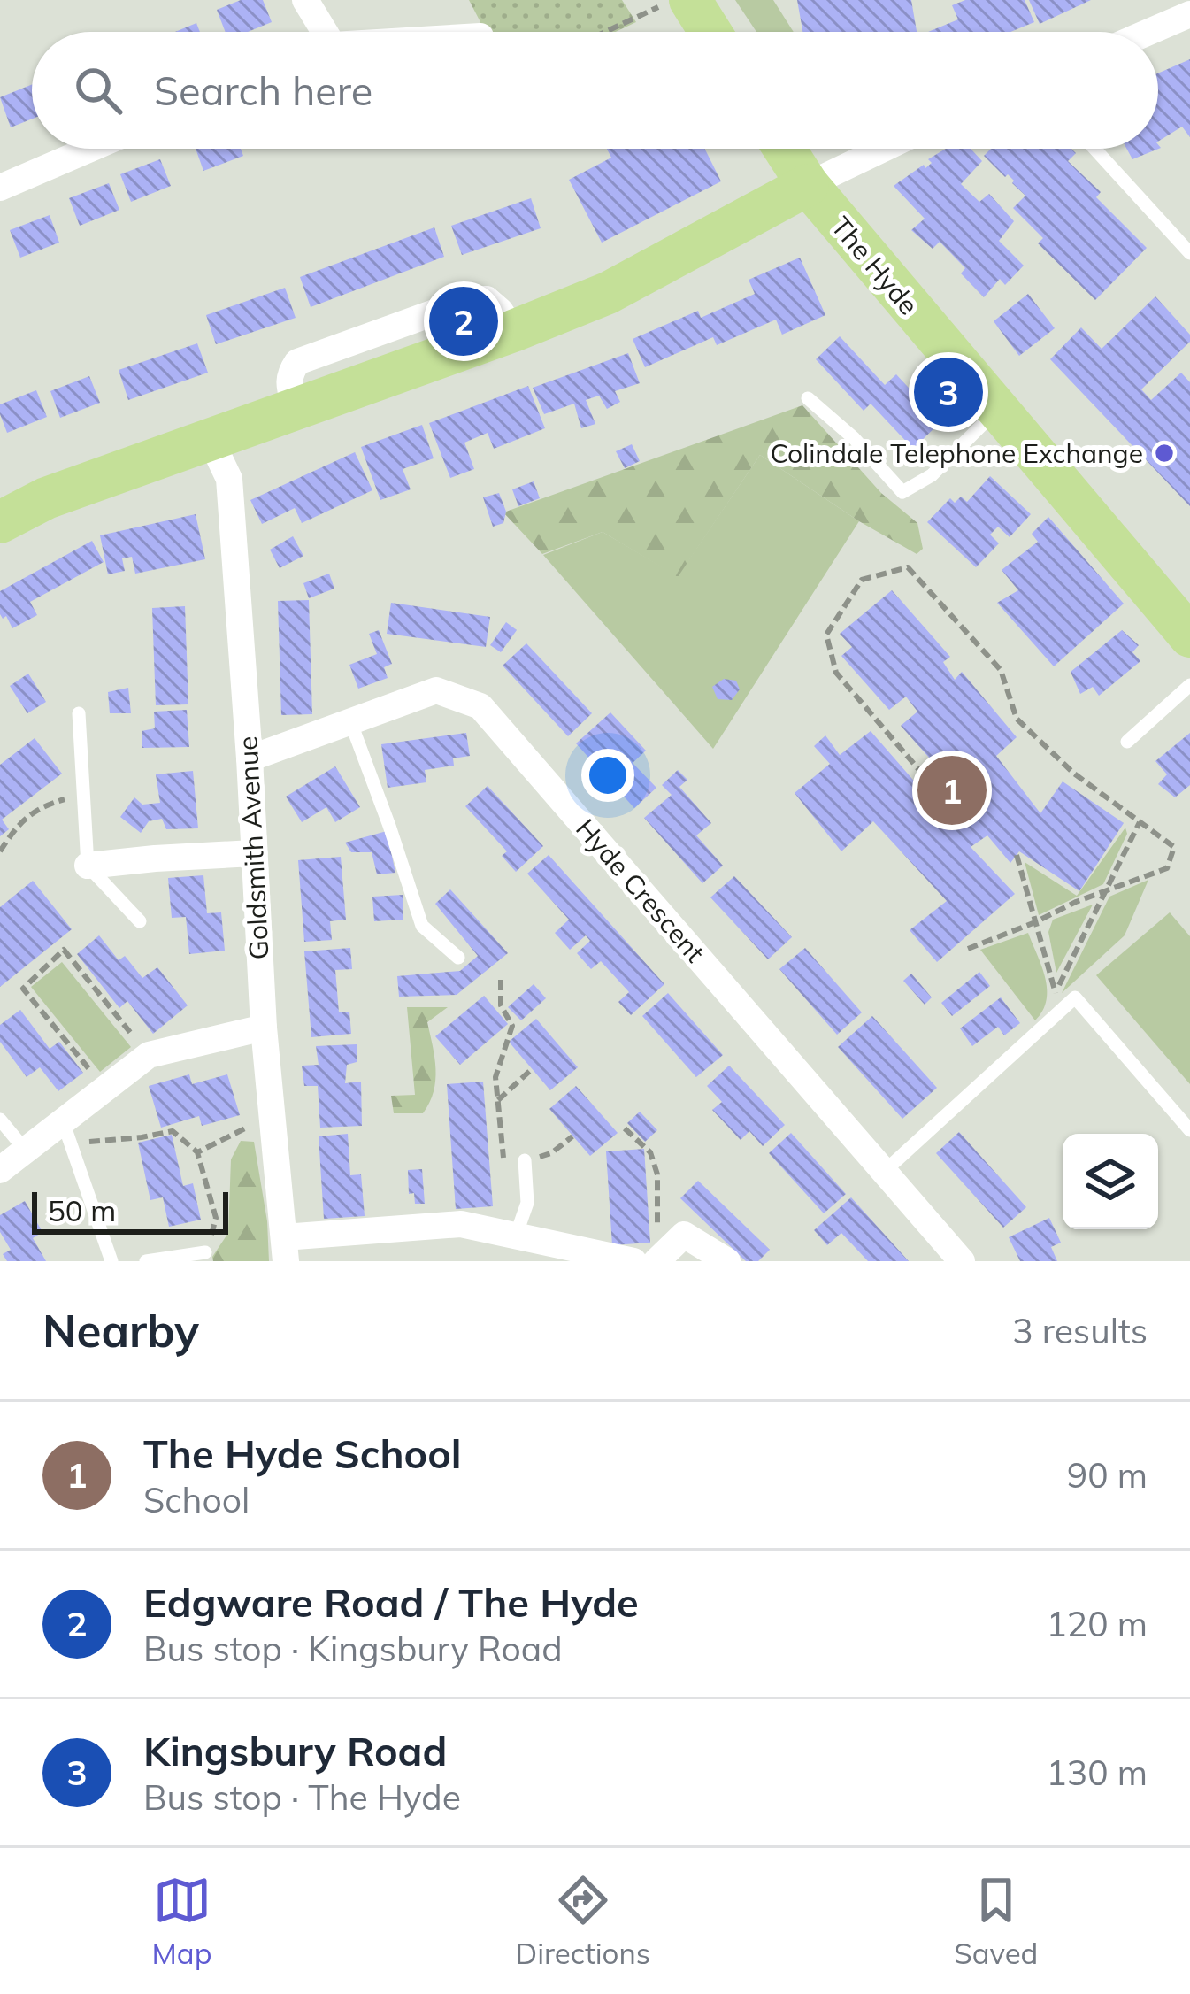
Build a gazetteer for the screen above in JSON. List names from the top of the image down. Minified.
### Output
{"streets":{"main road":["The Hyde"],"street":["Goldsmith Avenue","Hyde Crescent"]},"crossings":[["Goldsmith Avenue","Hyde Crescent"]],"places":["Colindale Telephone Exchange"],"scale_bar":"50 m","page":{"search":"Search here","pins":["2","3","1"],"scale":"50 m","heading":["Nearby","3 results"],"list":[{"mark":"1","name":"The Hyde School","note":"School","value":"90 m"},{"mark":"2","name":"Edgware Road / The Hyde","note":"Bus stop · Kingsbury Road","value":"120 m"},{"mark":"3","name":"Kingsbury Road","note":"Bus stop · The Hyde","value":"130 m"}],"nav":["Map","Directions","Saved"]}}
